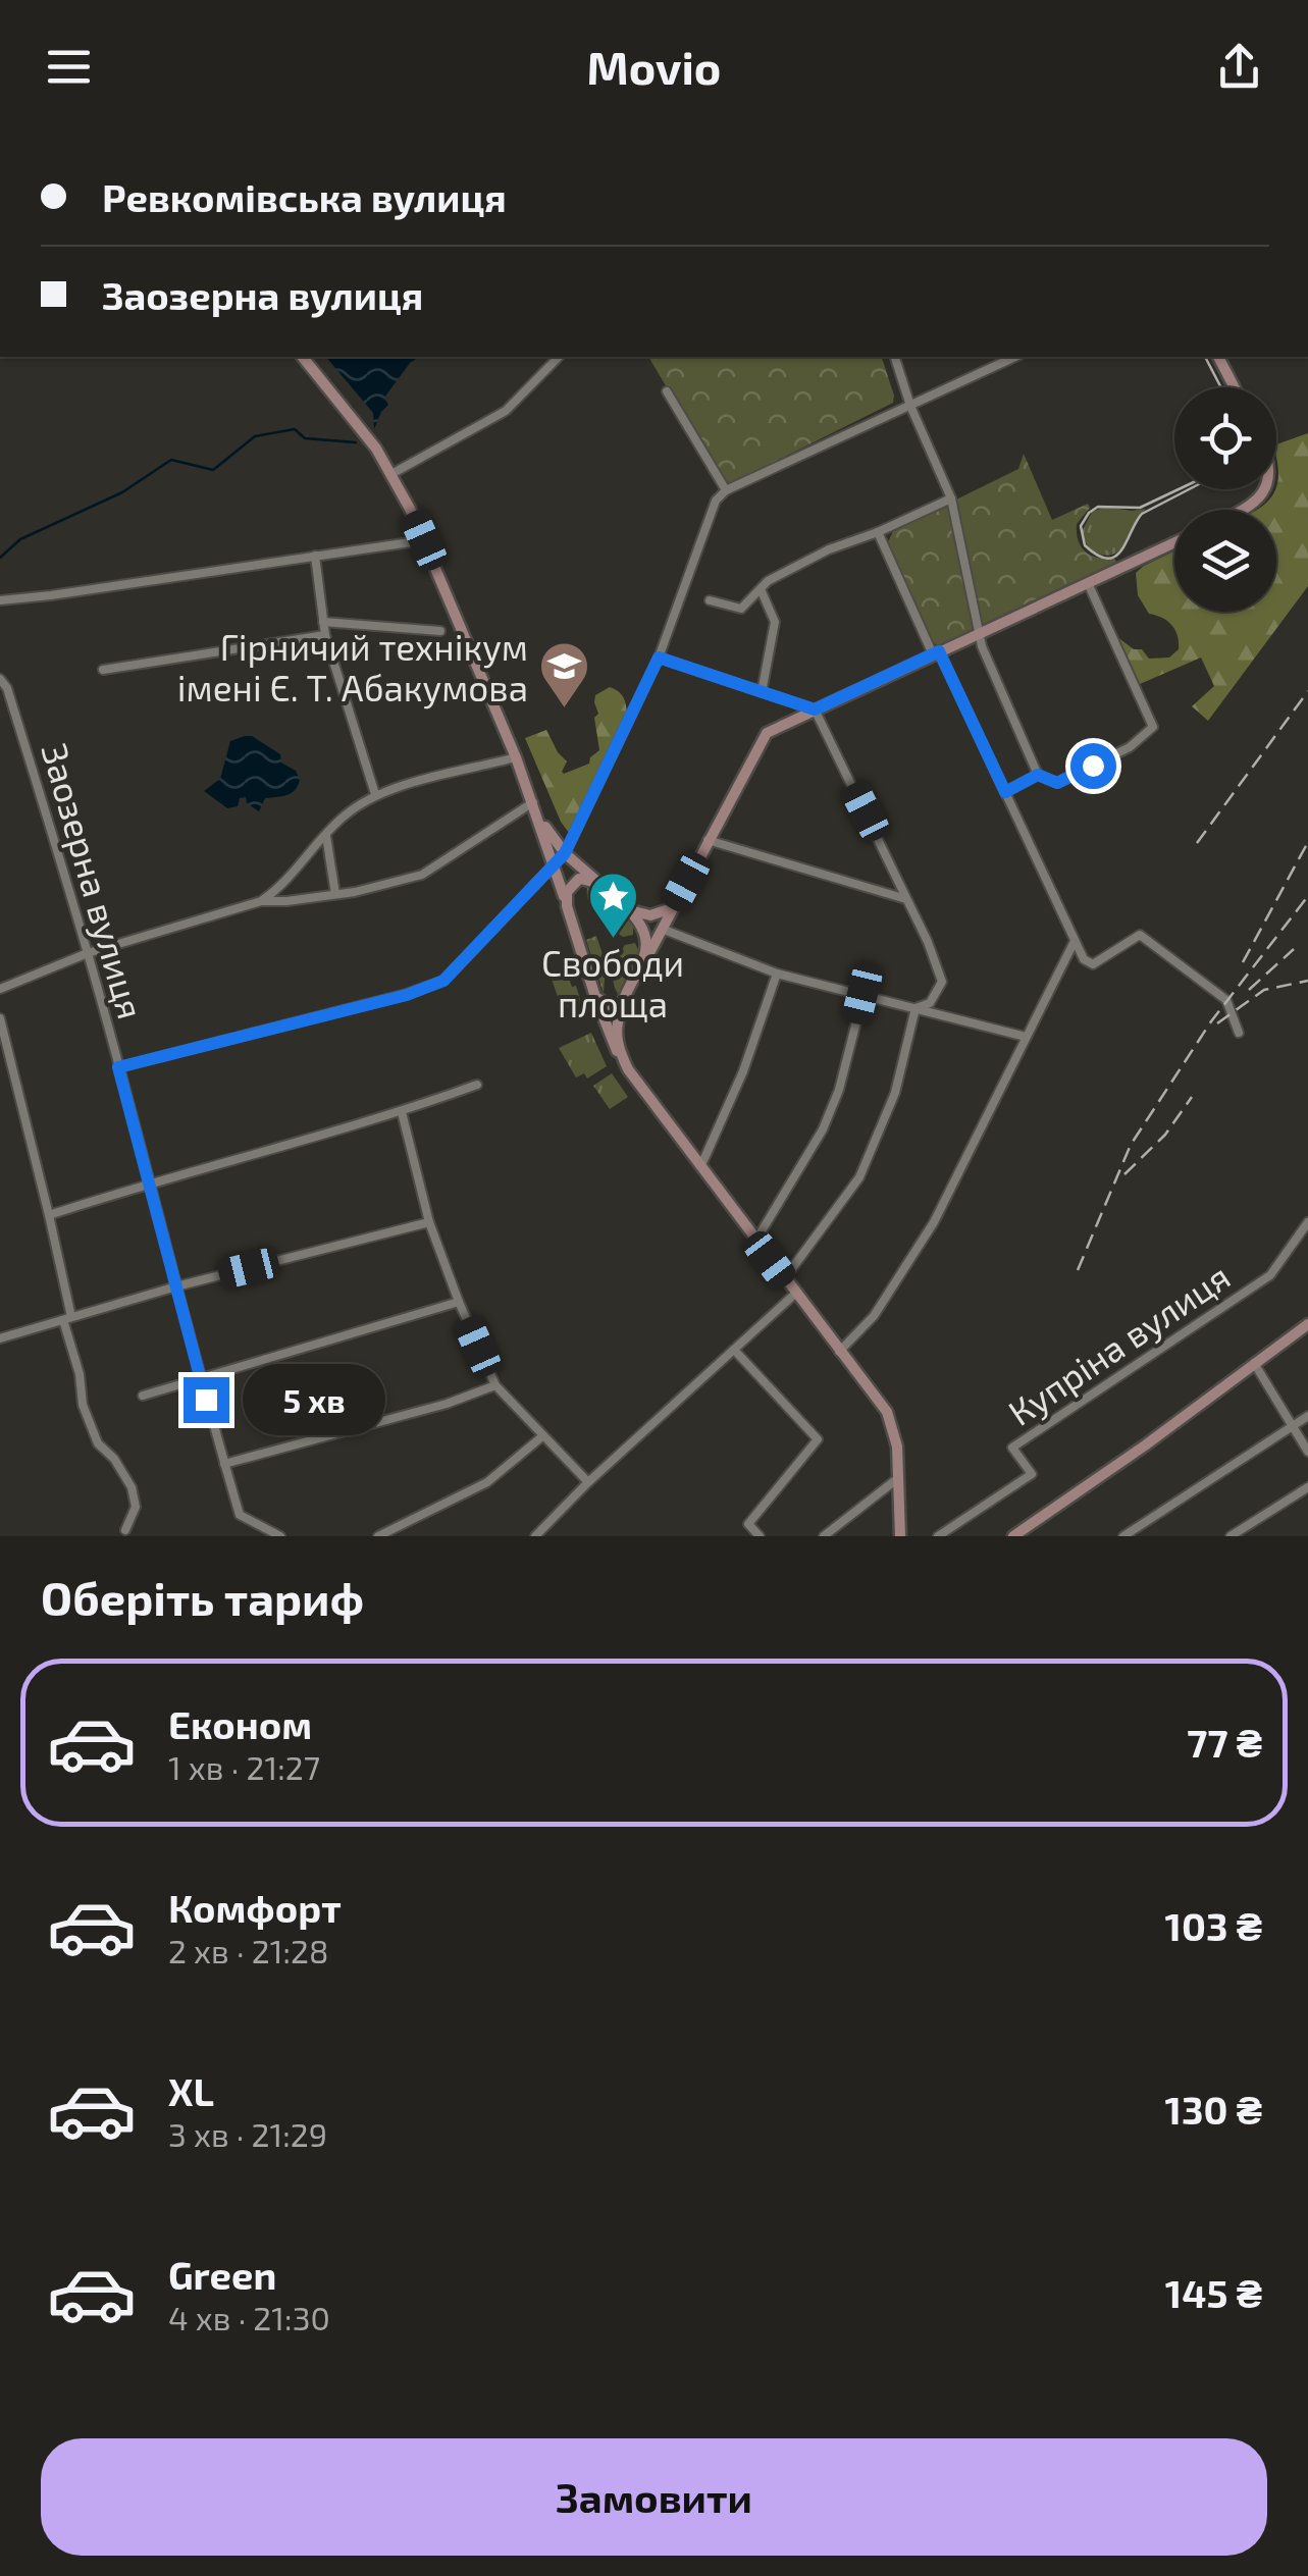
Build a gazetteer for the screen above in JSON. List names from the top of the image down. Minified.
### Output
{"streets":{"street":["Заозерна вулиця","Купріна вулиця"]},"places":{"school or university":["Гірничий технікум імені Є. Т. Абакумова"],"place":["Свободи площа"]},"page":{"header":"Movio","banner":["Ревкомівська вулиця","Заозерна вулиця"],"bubble":"5 хв","heading":"Оберіть тариф","list":[{"name":"Економ","note":"1 хв · 21:27","value":"77 ₴"},{"name":"Комфорт","note":"2 хв · 21:28","value":"103 ₴"},{"name":"XL","note":"3 хв · 21:29","value":"130 ₴"},{"name":"Green","note":"4 хв · 21:30","value":"145 ₴"}],"buttons":"Замовити"}}
